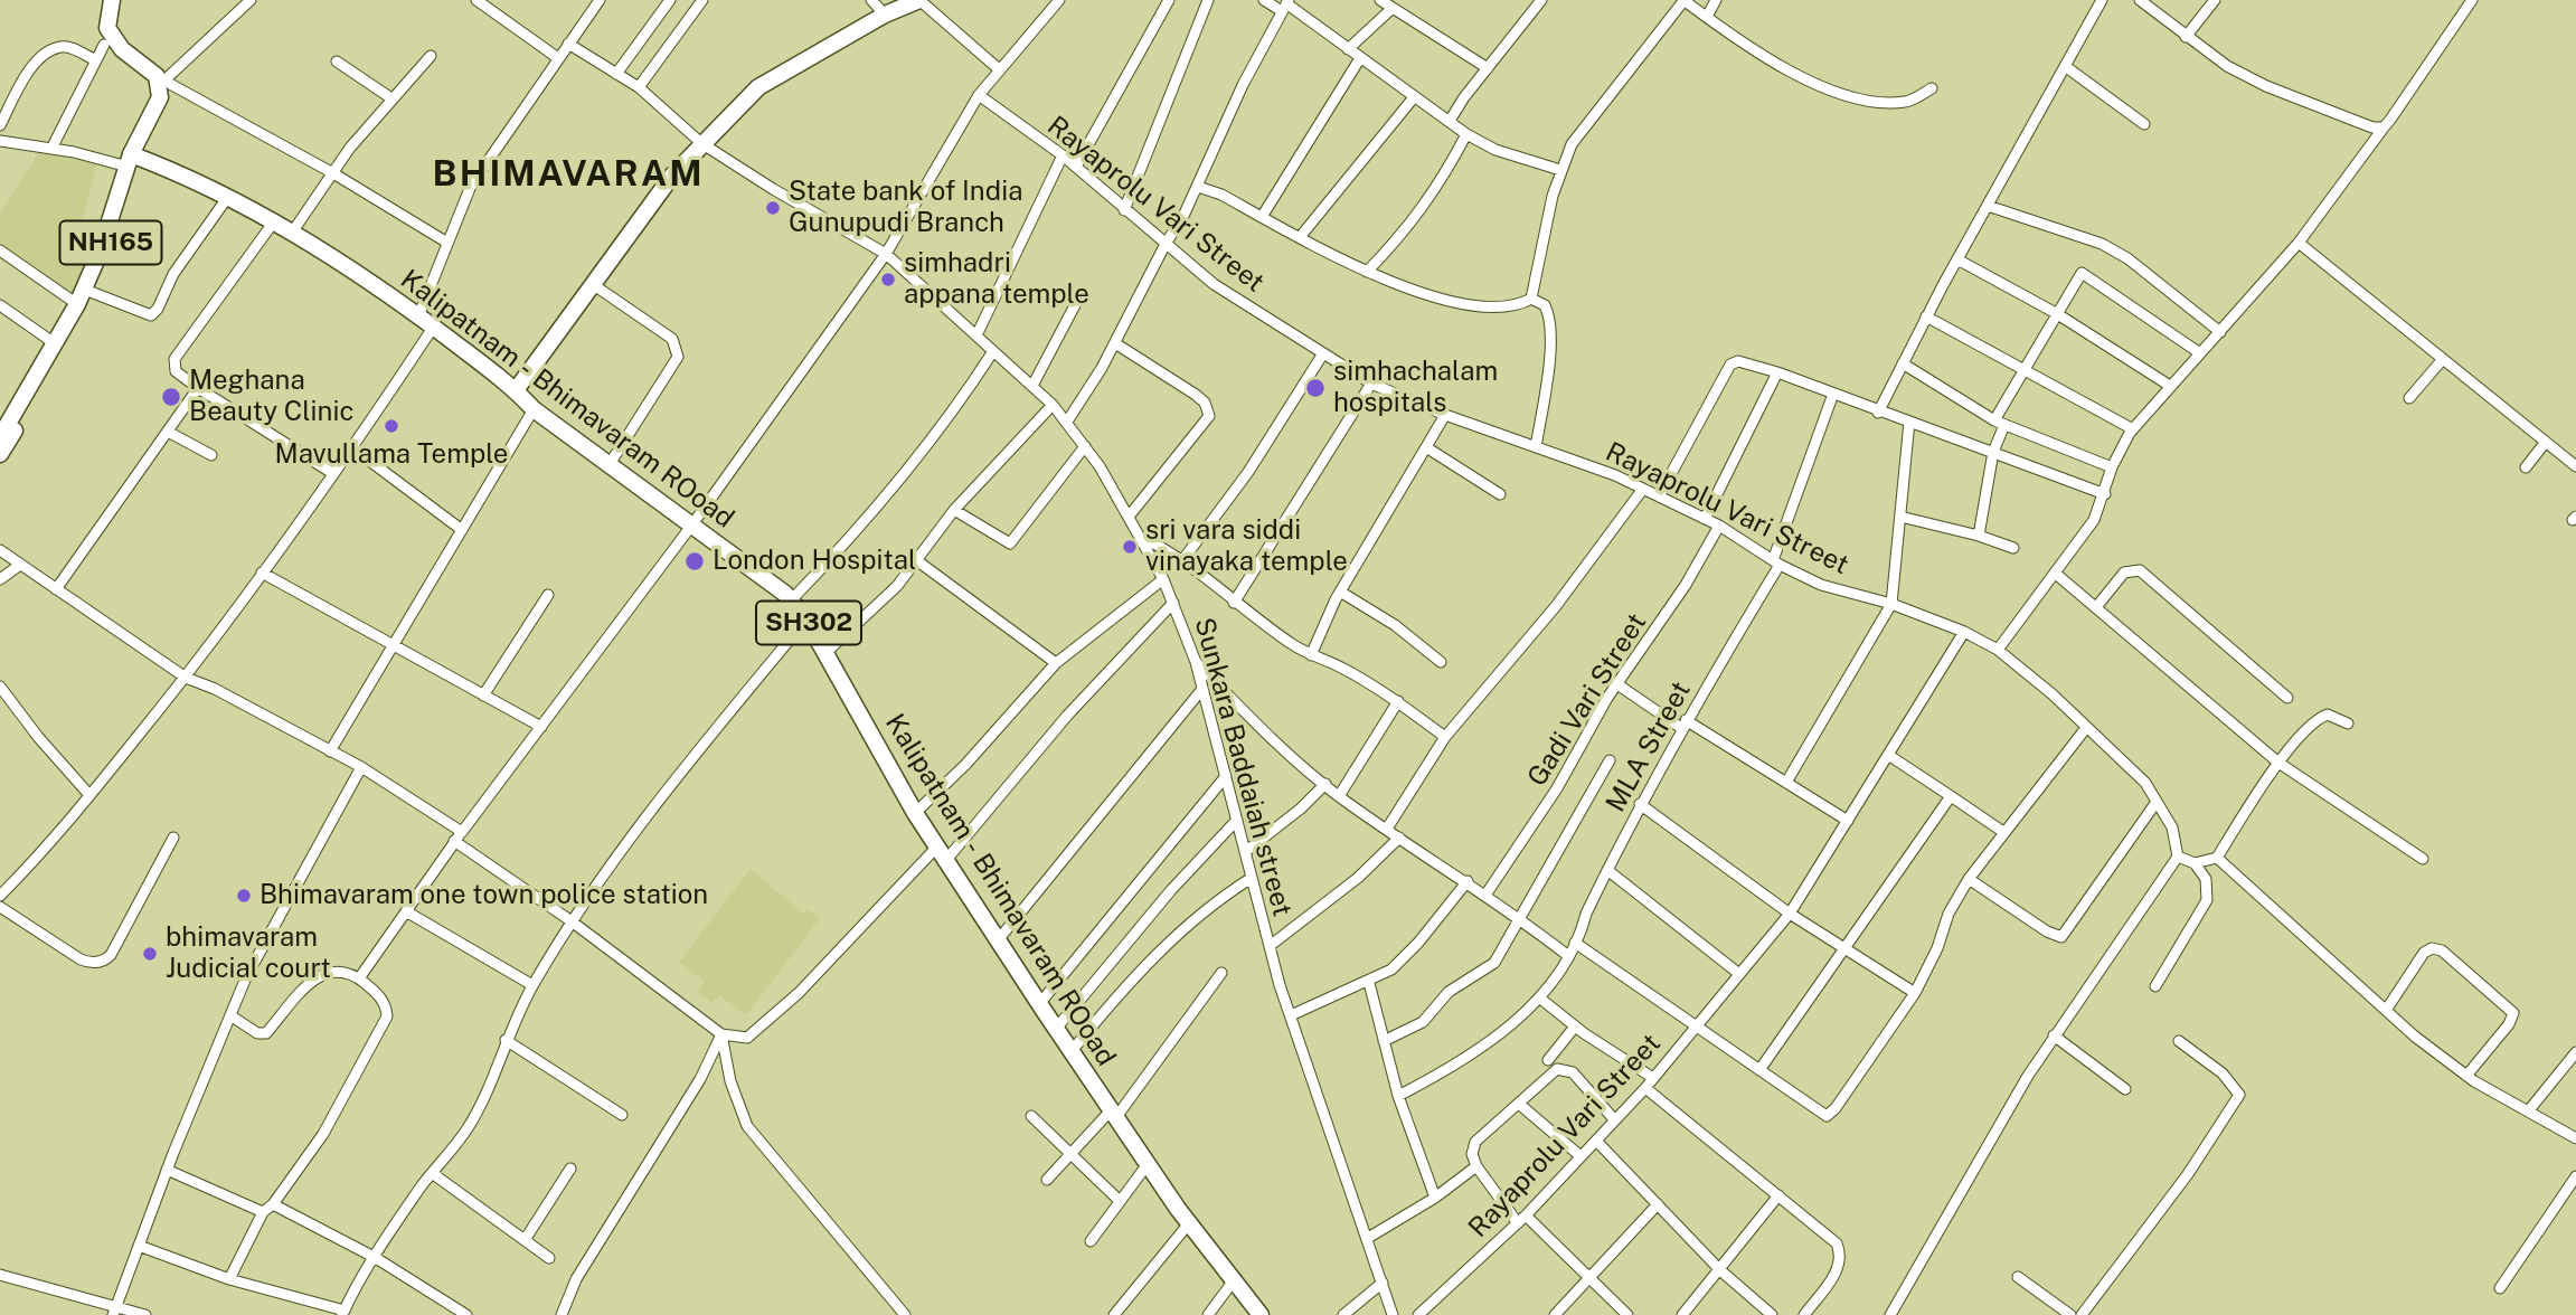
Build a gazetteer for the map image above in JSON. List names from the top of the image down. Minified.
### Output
{"streets":{"main road":["NH165","Kalipatnam - Bhimavaram ROoad","SH302"],"street":["Rayaprolu Vari Street","Gadi Vari Street","MLA Street","Sunkara Baddaiah street"]},"crossings":[["Rayaprolu Vari Street","Gadi Vari Street"],["Rayaprolu Vari Street","MLA Street"],["NH165","Kalipatnam - Bhimavaram ROoad"]],"districts":["BHIMAVARAM"],"places":["State bank of India Gunupudi Branch","simhadri appana temple","simhachalam hospitals","Meghana Beauty Clinic","Mavullama Temple","sri vara siddi vinayaka temple","London Hospital","Bhimavaram one town police station","bhimavaram Judicial court"]}
